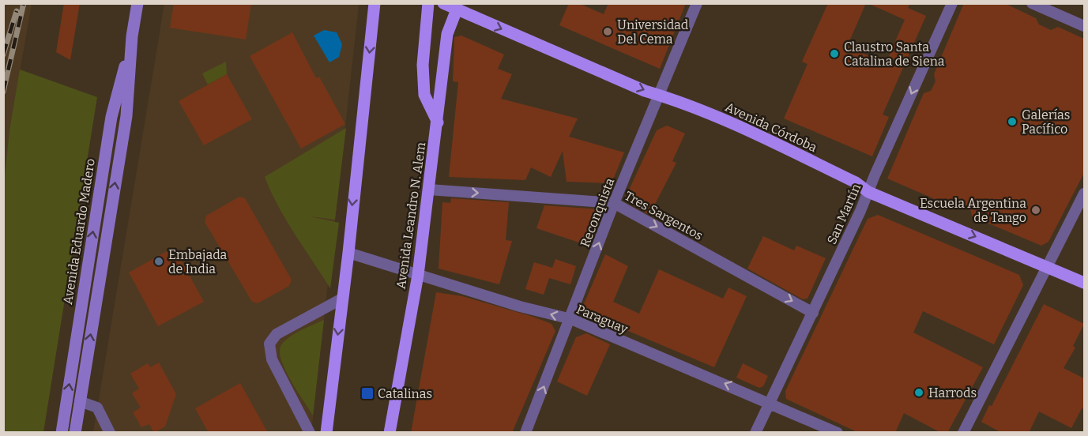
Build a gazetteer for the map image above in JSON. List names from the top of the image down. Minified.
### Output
{"streets":{"main road":["Avenida Córdoba","Avenida Leandro N. Alem","Avenida Eduardo Madero"],"street":["Reconquista","San Martín","Tres Sargentos","Paraguay"]},"crossings":[["Avenida Córdoba","Reconquista"],["Avenida Córdoba","San Martín"],["Avenida Córdoba","Avenida Leandro N. Alem"],["Reconquista","Tres Sargentos"],["Reconquista","Paraguay"],["San Martín","Tres Sargentos"],["San Martín","Paraguay"],["Avenida Leandro N. Alem","Tres Sargentos"],["Avenida Leandro N. Alem","Paraguay"]],"one_way":["Avenida Córdoba","Reconquista","San Martín","Tres Sargentos","Avenida Eduardo Madero","Paraguay"],"places":{"other":["Universidad Del Cema","Claustro Santa Catalina de Siena","Galerías Pacífico","Escuela Argentina de Tango","Embajada de India","Harrods"],"transit":["Catalinas"]}}
